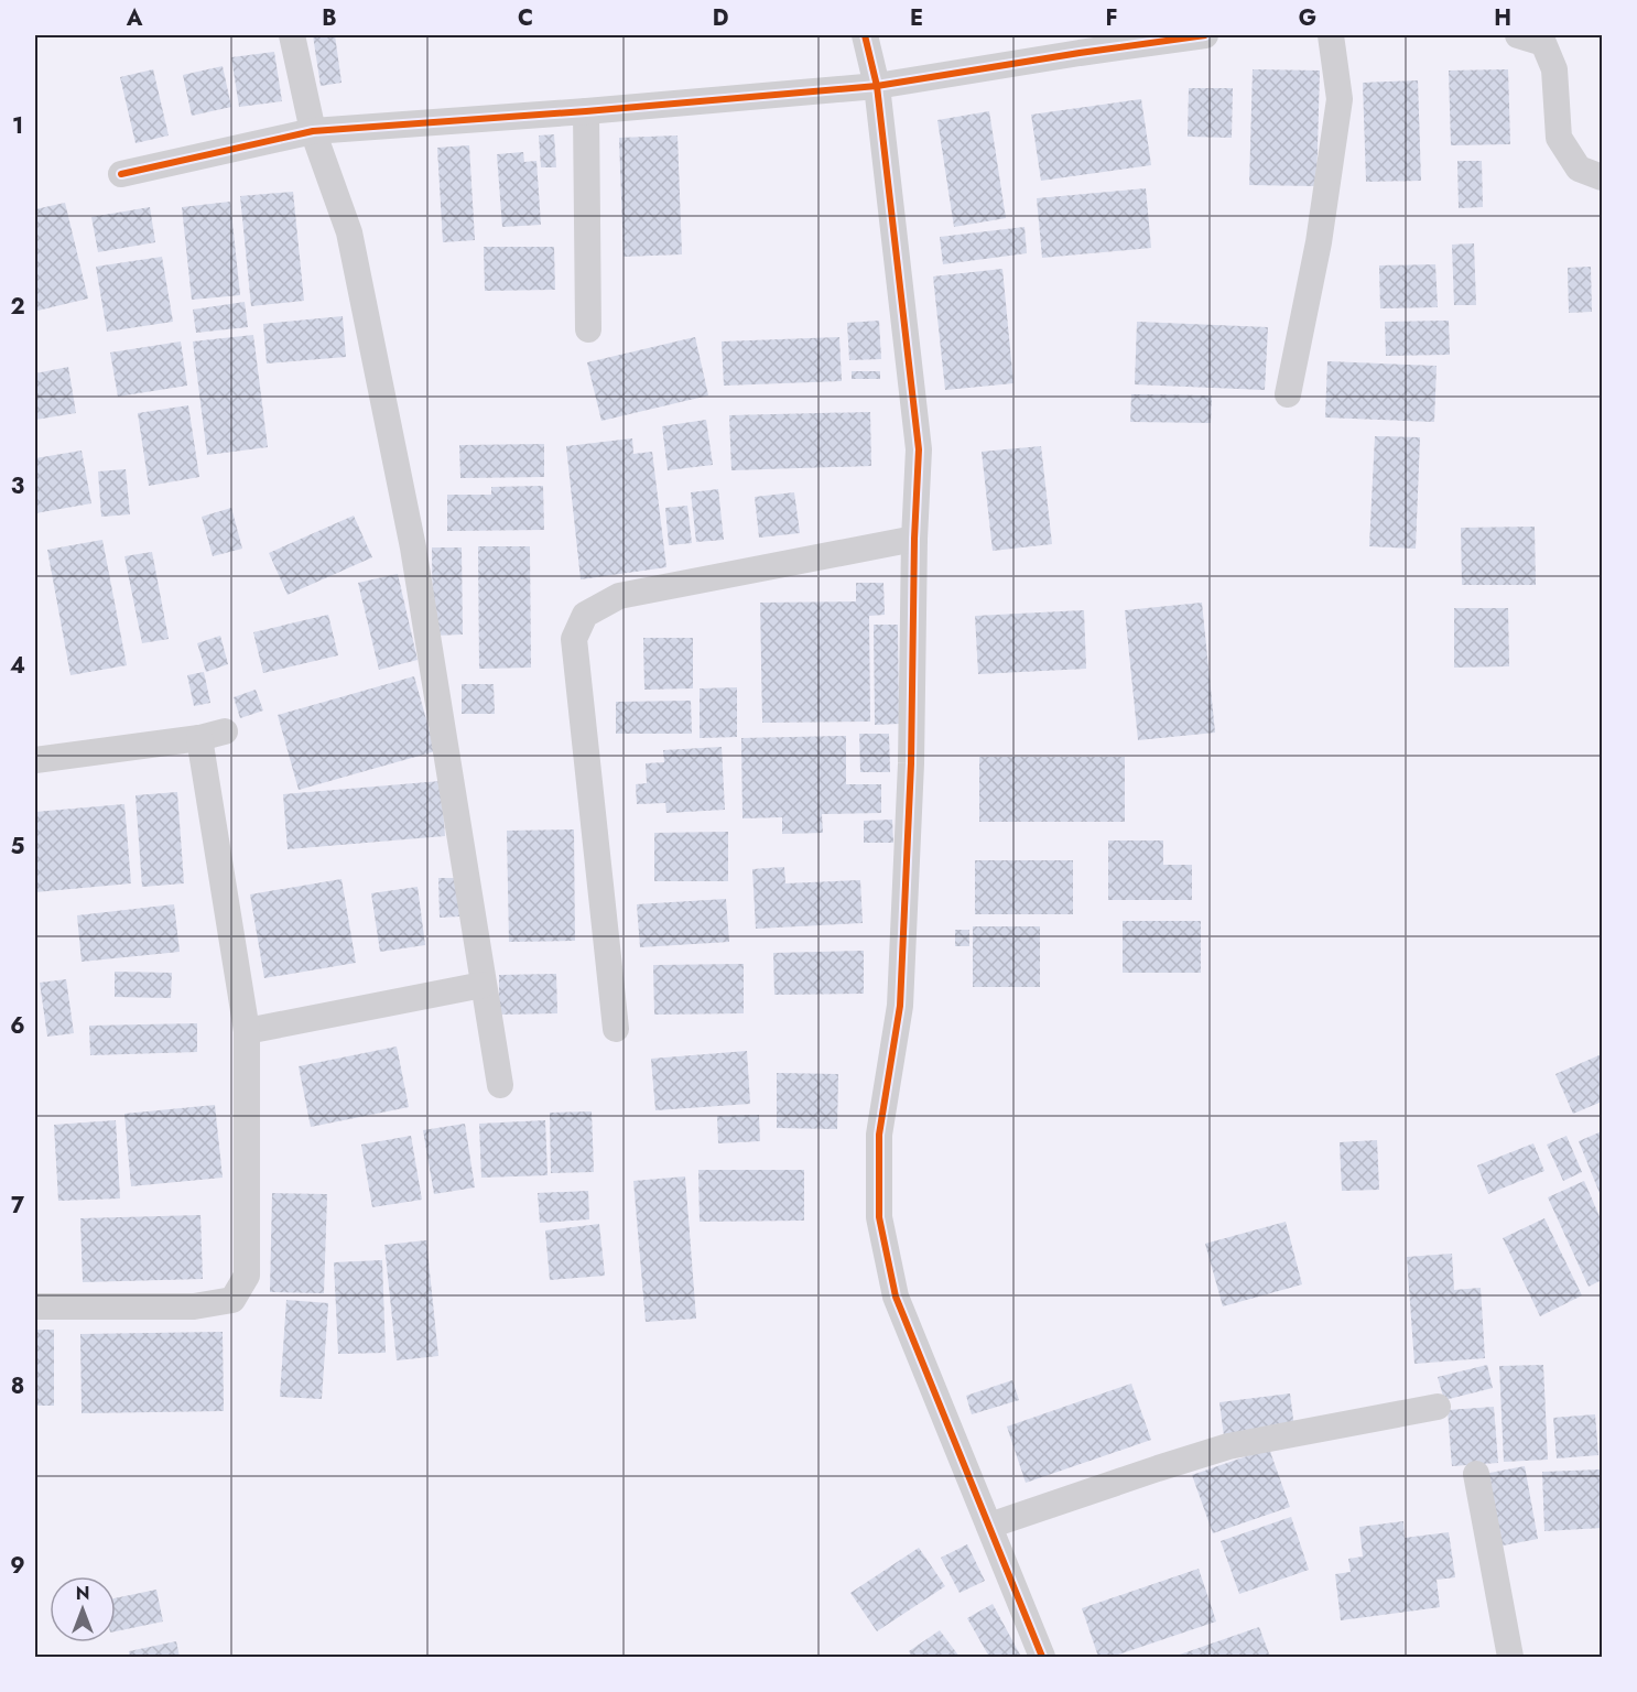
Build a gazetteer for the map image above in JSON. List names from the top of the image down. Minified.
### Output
{"north":"top","grid":{"columns":["A","B","C","D","E","F","G","H"],"rows":["1","2","3","4","5","6","7","8","9"]}}
